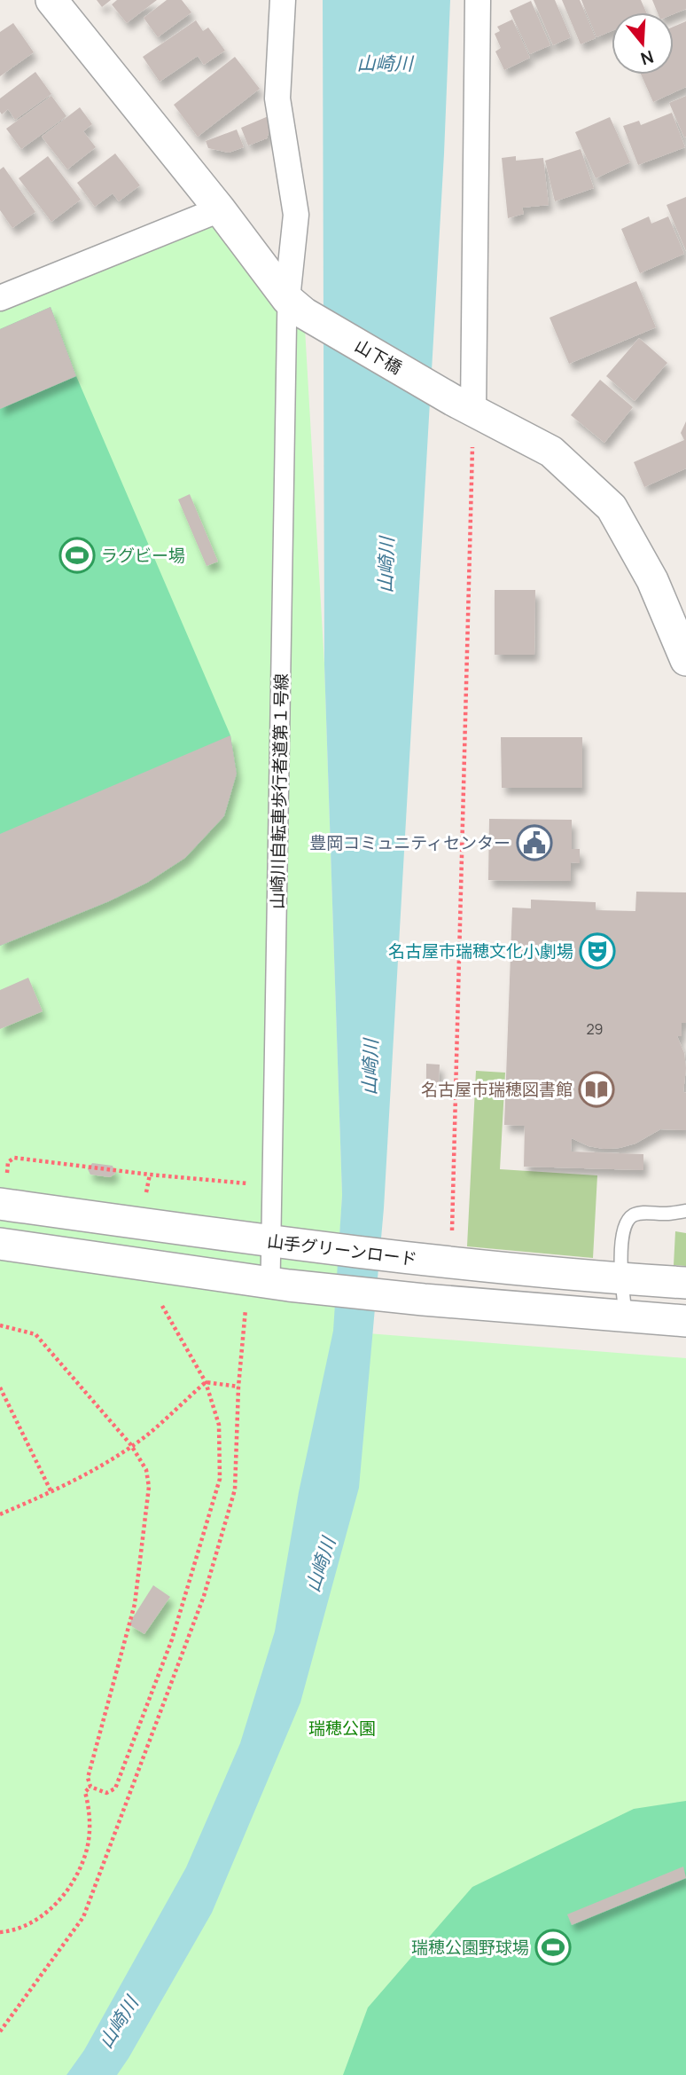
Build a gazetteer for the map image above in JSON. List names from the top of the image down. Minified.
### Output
{"streets":{"street":["山下橋","山崎川自転車歩行者道第１号線","山手グリーンロード"]},"crossings":[["山下橋","山崎川自転車歩行者道第１号線"],["山崎川自転車歩行者道第１号線","山手グリーンロード"]],"water":["山崎川"],"parks":["瑞穂公園"],"places":{"sports":["ラグビー場","瑞穂公園野球場"],"public building":["豊岡コミュニティセンター"],"theatre":["名古屋市瑞穂文化小劇場"],"library":["名古屋市瑞穂図書館"]},"house_numbers":["29"],"north":"bottom"}
